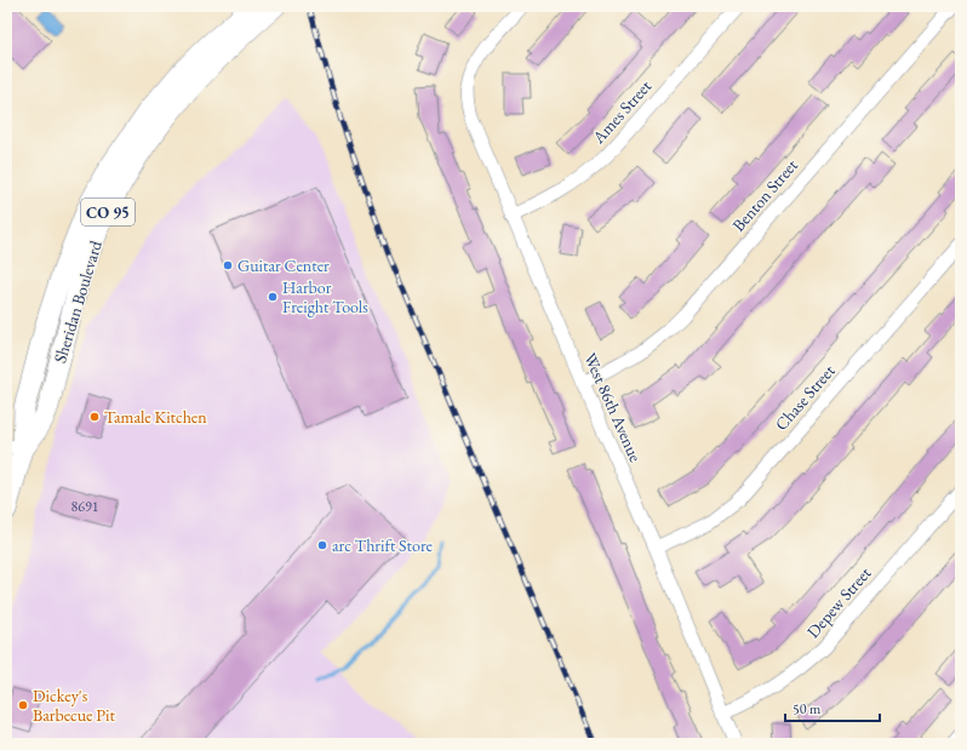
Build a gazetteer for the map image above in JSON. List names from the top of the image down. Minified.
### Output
{"streets":{"main road":["CO 95","Sheridan Boulevard"],"street":["Ames Street","Benton Street","Chase Street","West 86th Avenue","Depew Street"]},"crossings":[["Ames Street","West 86th Avenue"],["Benton Street","West 86th Avenue"],["Chase Street","West 86th Avenue"],["West 86th Avenue","Depew Street"]],"places":["Guitar Center","Harbor Freight Tools","Tamale Kitchen","arc Thrift Store","Dickey's Barbecue Pit"],"house_numbers":["8691"],"scale_bar":"50 m"}
